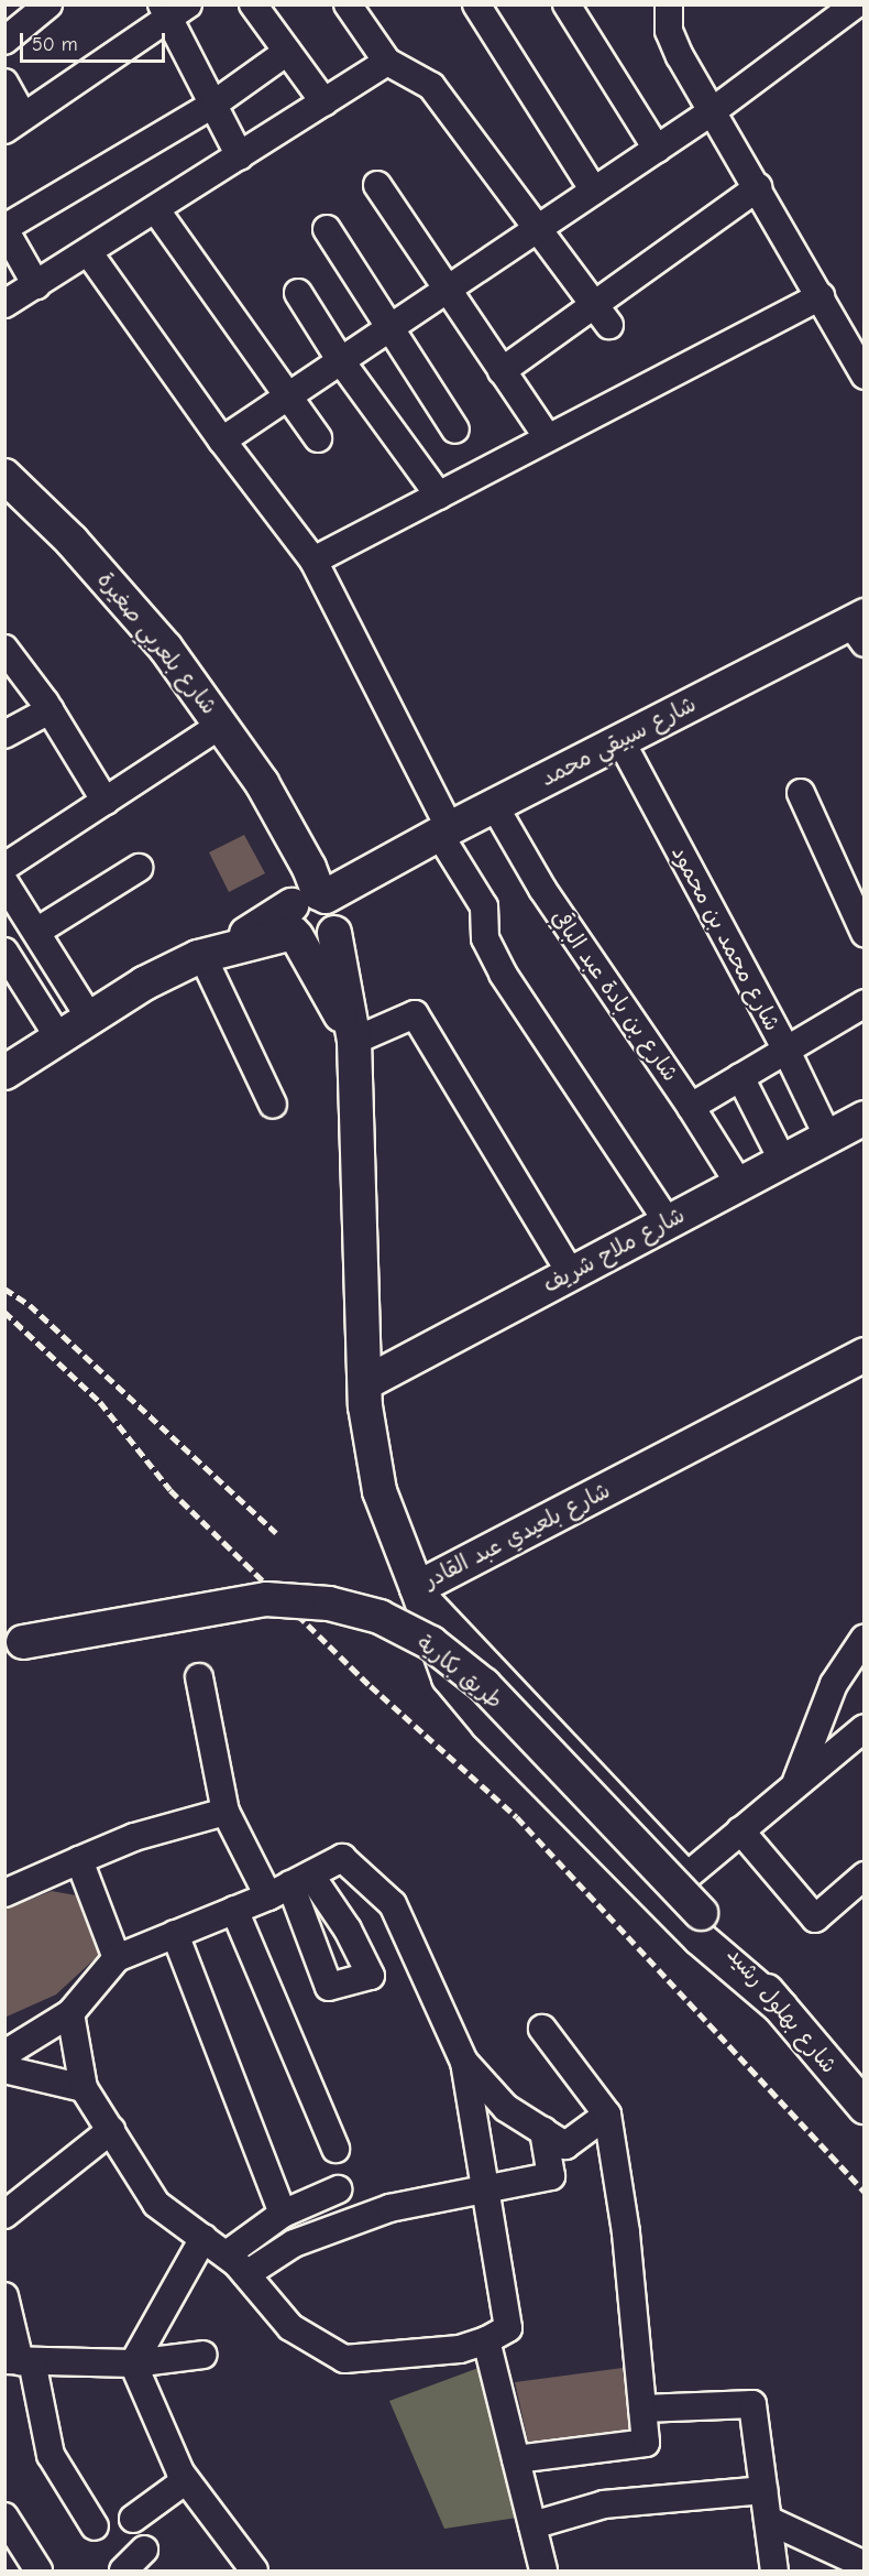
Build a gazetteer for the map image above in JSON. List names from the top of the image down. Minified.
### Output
{"streets":{"main road":["شارع بلعربي صغيرة","شارع سبيقي محمد","شارع ملاح شريف","شارع بلعيدي عبد القادر","طريق بكارية","شارع بهلول رشيد"],"street":["شارع محمد بن محمود","شارع بن بادة عبد الباقي"]},"crossings":[["شارع بلعربي صغيرة","شارع سبيقي محمد"],["شارع بلعربي صغيرة","شارع بلعيدي عبد القادر"],["شارع سبيقي محمد","شارع محمد بن محمود"],["شارع سبيقي محمد","شارع بن بادة عبد الباقي"],["شارع سبيقي محمد","شارع بلعيدي عبد القادر"],["شارع محمد بن محمود","شارع ملاح شريف"],["شارع بن بادة عبد الباقي","شارع ملاح شريف"],["شارع ملاح شريف","شارع بلعيدي عبد القادر"],["طريق بكارية","شارع بهلول رشيد"]],"scale_bar":"50 m"}
